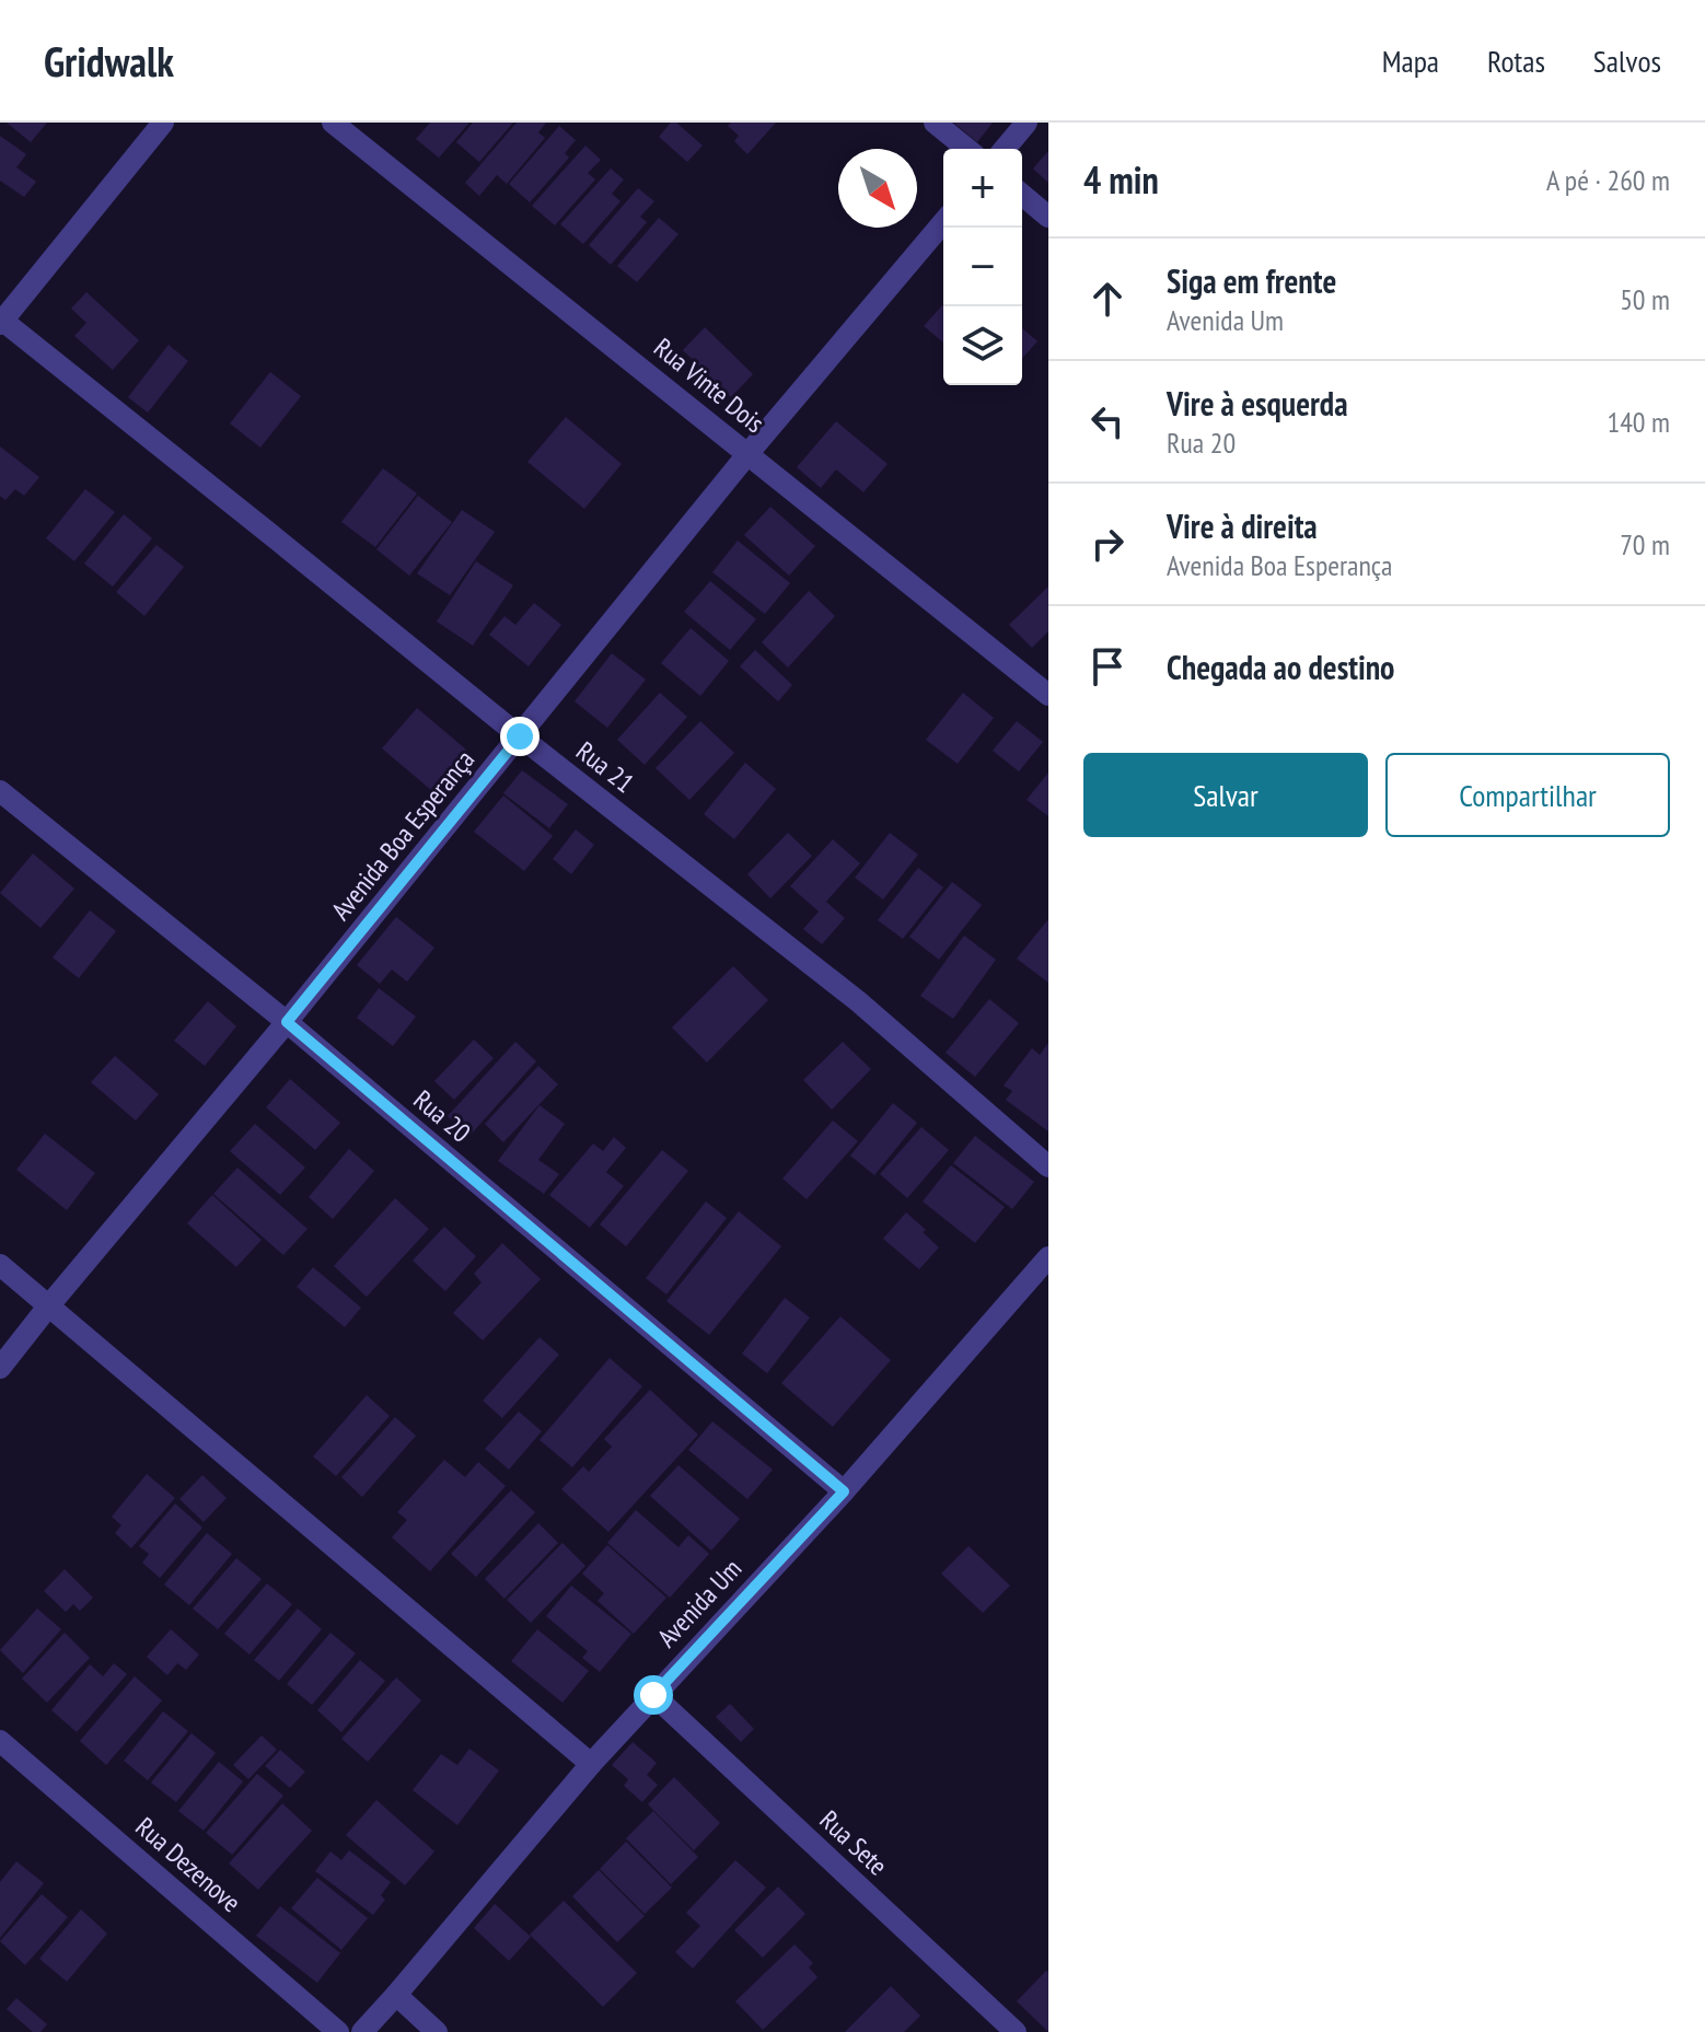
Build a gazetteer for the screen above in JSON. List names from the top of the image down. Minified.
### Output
{"streets":{"street":["Rua Vinte Dois","Rua 21","Avenida Boa Esperança","Rua 20","Avenida Um","Rua Sete","Rua Dezenove"]},"crossings":[["Rua Vinte Dois","Avenida Boa Esperança"],["Rua 21","Avenida Boa Esperança"],["Avenida Boa Esperança","Rua 20"],["Rua 20","Avenida Um"],["Avenida Um","Rua Sete"]],"north":"bottom right","page":{"header":"Gridwalk","nav":["Mapa","Rotas","Salvos"],"heading":["4 min","A pé · 260 m"],"map_buttons":["+","−"],"list":[["Siga em frente","Avenida Um","50 m"],["Vire à esquerda","Rua 20","140 m"],["Vire à direita","Avenida Boa Esperança","70 m"],"Chegada ao destino"],"buttons":["Salvar","Compartilhar"]}}
